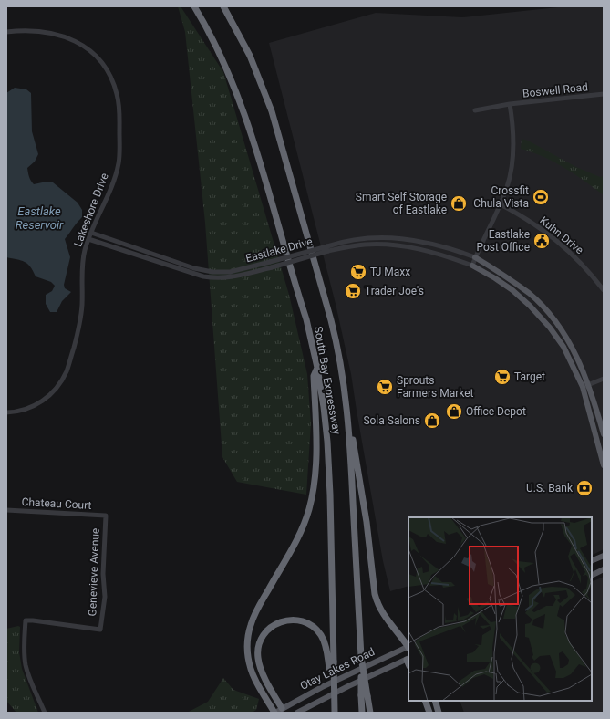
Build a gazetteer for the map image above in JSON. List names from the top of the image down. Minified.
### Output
{"streets":{"highway":["South Bay Expressway"],"main road":["Otay Lakes Road"],"street":["Boswell Road","Lakeshore Drive","Kuhn Drive","Eastlake Drive","Chateau Court","Genevieve Avenue"]},"crossings":[["Lakeshore Drive","Eastlake Drive"],["Chateau Court","Genevieve Avenue"]],"water":["Eastlake Reservoir"],"places":{"sports":["Crossfit Chula Vista"],"shop":["Smart Self Storage of Eastlake","Office Depot","Sola Salons"],"public building":["Eastlake Post Office"],"supermarket":["TJ Maxx","Trader Joe's","Target","Sprouts Farmers Market"],"bank":["U.S. Bank"]}}
